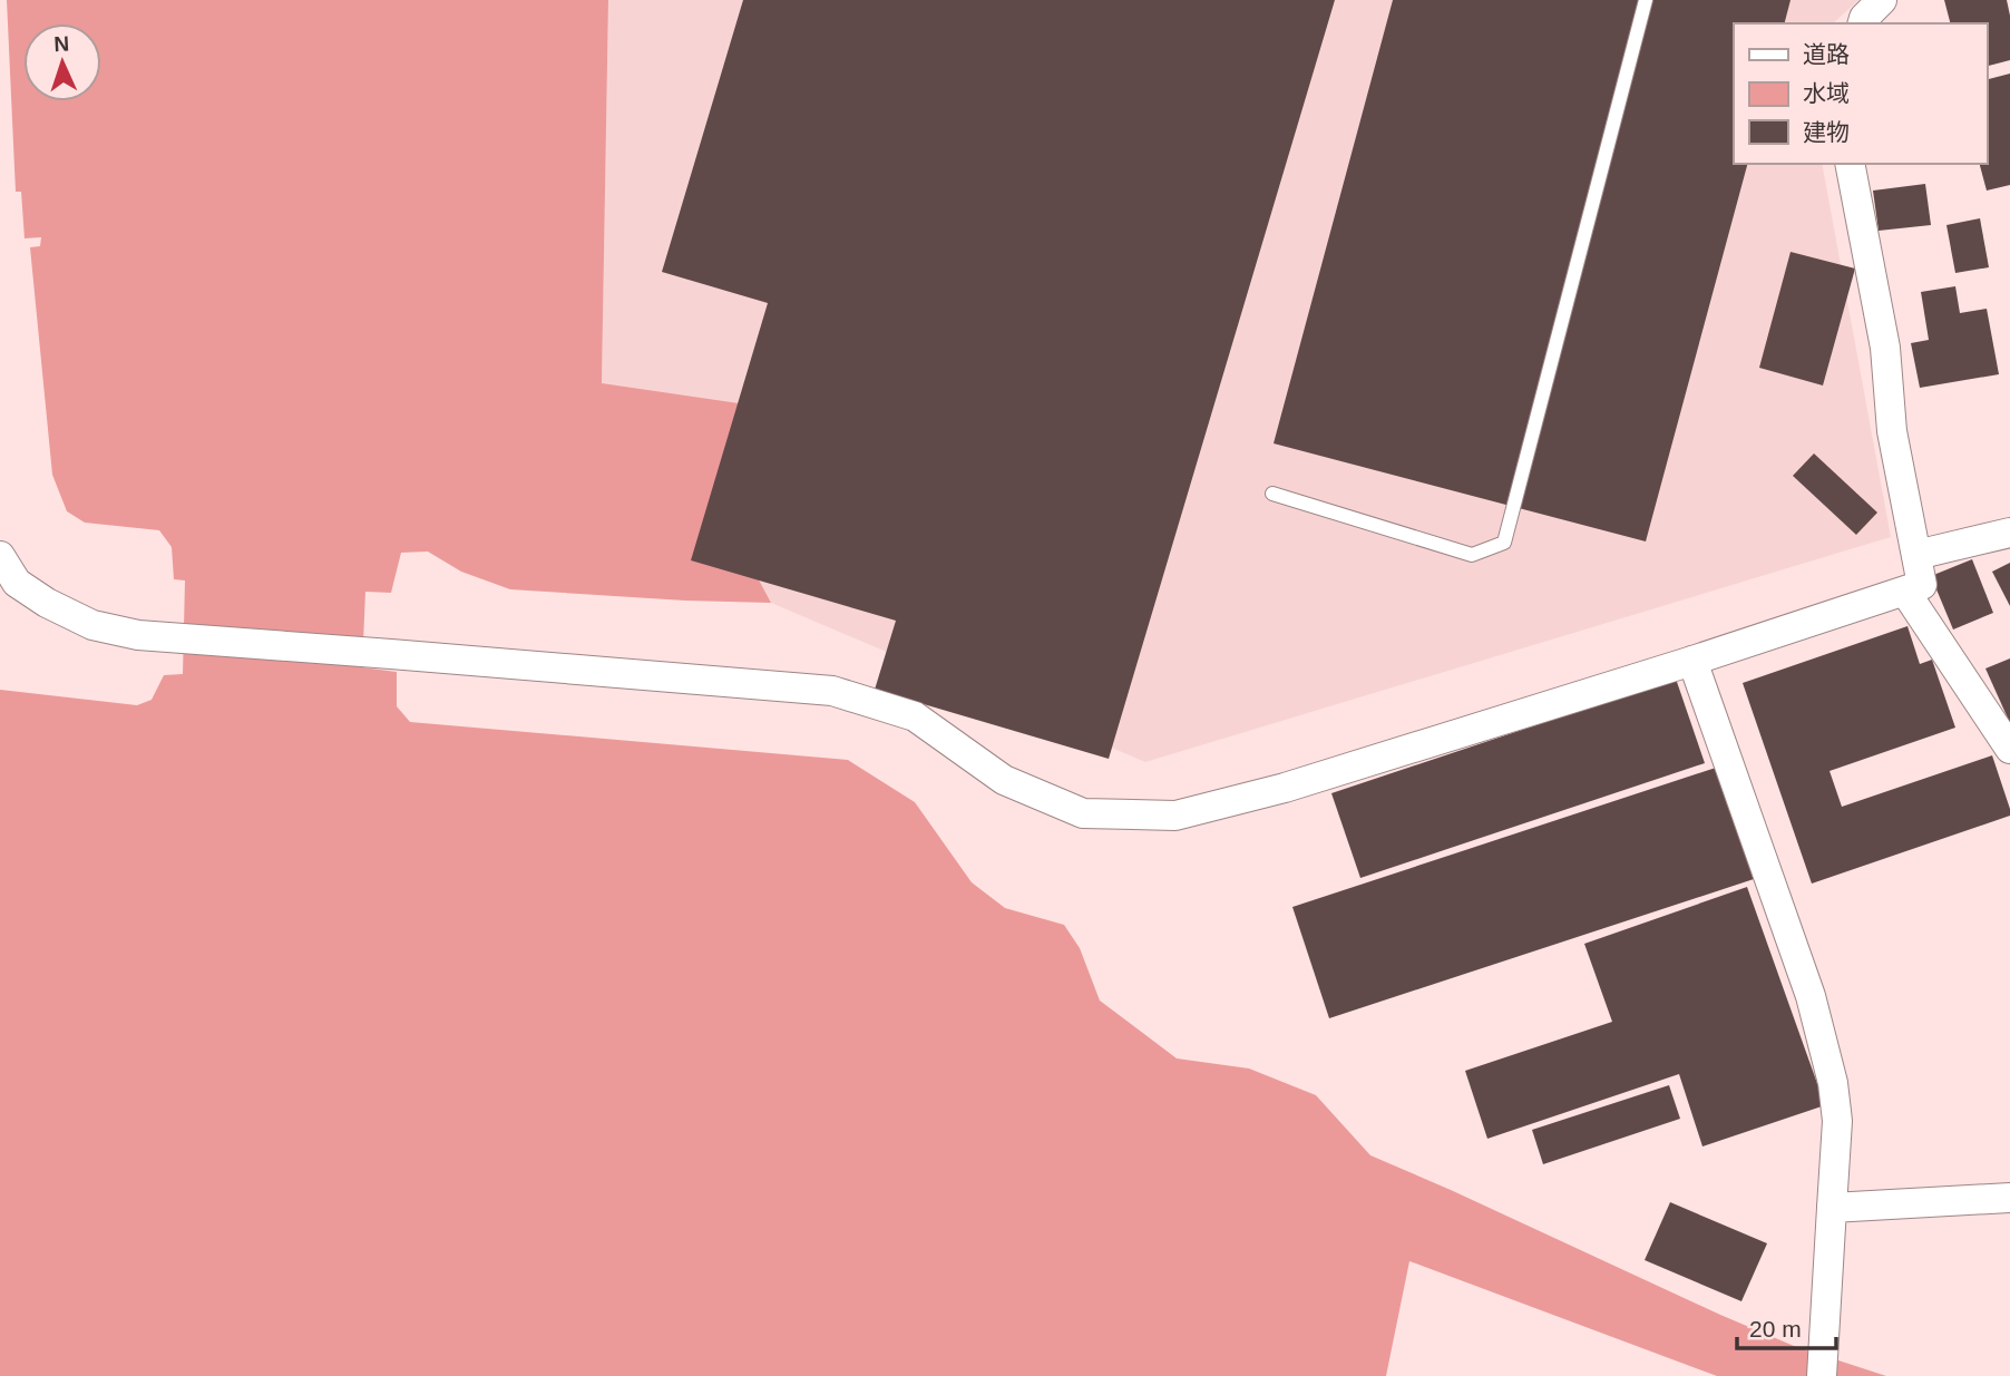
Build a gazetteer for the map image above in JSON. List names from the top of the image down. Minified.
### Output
{"legend":["道路","水域","建物"],"scale_bar":"20 m","north":"top"}
